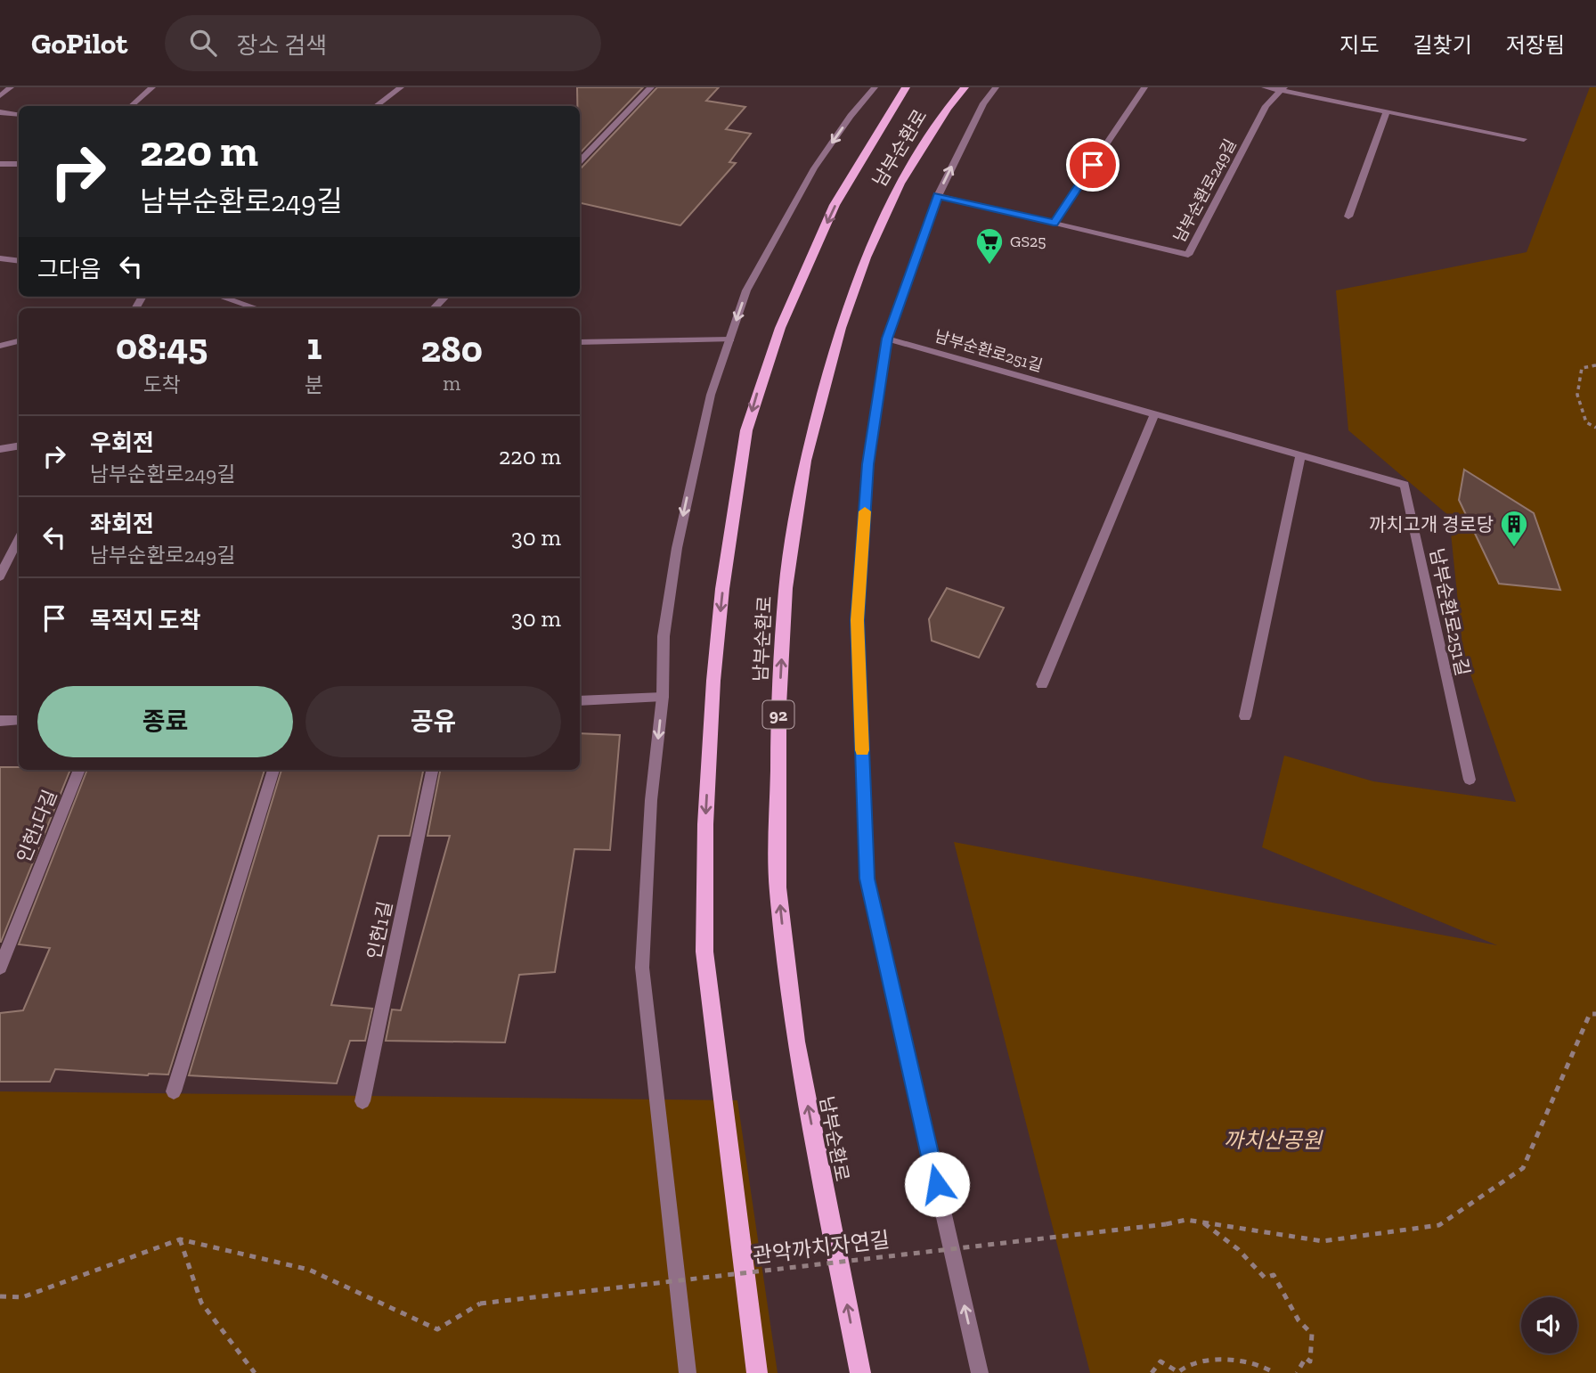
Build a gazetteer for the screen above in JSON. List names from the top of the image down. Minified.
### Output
{"streets":{"main road":["남부순환로","92"],"street":["남부순환로249길","남부순환로251길","인헌1다길","인헌1길"],"path":["관악까치자연길"]},"parks":["까치산공원"],"places":{"supermarket":["GS25"],"building":["까치고개 경로당"]},"page":{"header":"GoPilot","search":"장소 검색","nav":["지도","길찾기","저장됨"],"turn":["220 m","남부순환로249길"],"then":"그다음","eta":["08:45","도착","1","분","280","m"],"list":[{"name":"우회전","note":"남부순환로249길","value":"220 m"},{"name":"좌회전","note":"남부순환로249길","value":"30 m"},{"name":"목적지 도착","value":"30 m"}],"buttons":["종료","공유"]}}
